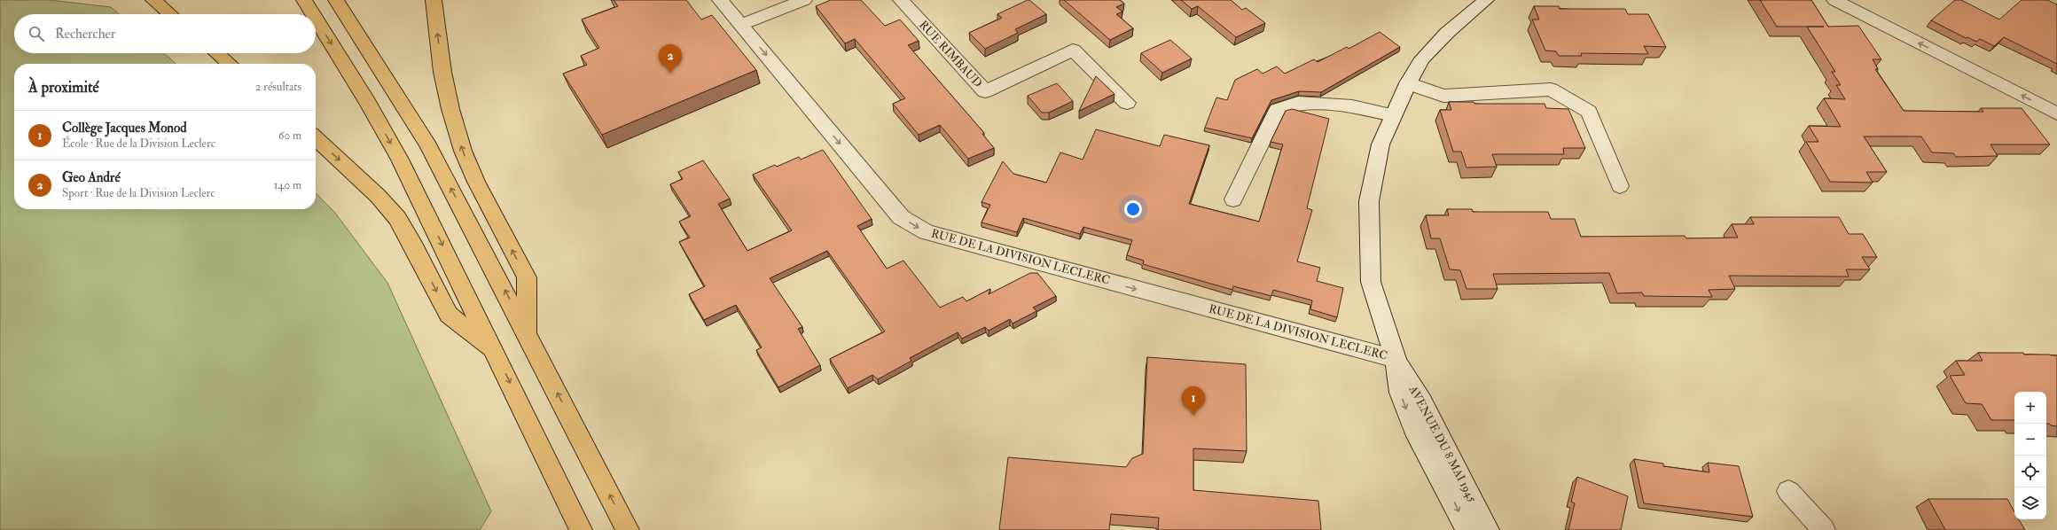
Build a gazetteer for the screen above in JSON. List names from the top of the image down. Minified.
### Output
{"streets":{"street":["RUE RIMBAUD","RUE DE LA DIVISION LECLERC","AVENUE DU 8 MAI 1945"]},"crossings":[["RUE DE LA DIVISION LECLERC","AVENUE DU 8 MAI 1945"]],"one_way":["RUE DE LA DIVISION LECLERC"],"page":{"search":"Rechercher","pins":["2","1"],"heading":["À proximité","2 résultats"],"list":[{"mark":"1","name":"Collège Jacques Monod","note":"École · Rue de la Division Leclerc","value":"60 m"},{"mark":"2","name":"Geo André","note":"Sport · Rue de la Division Leclerc","value":"140 m"}],"map_buttons":["+","−"]}}
